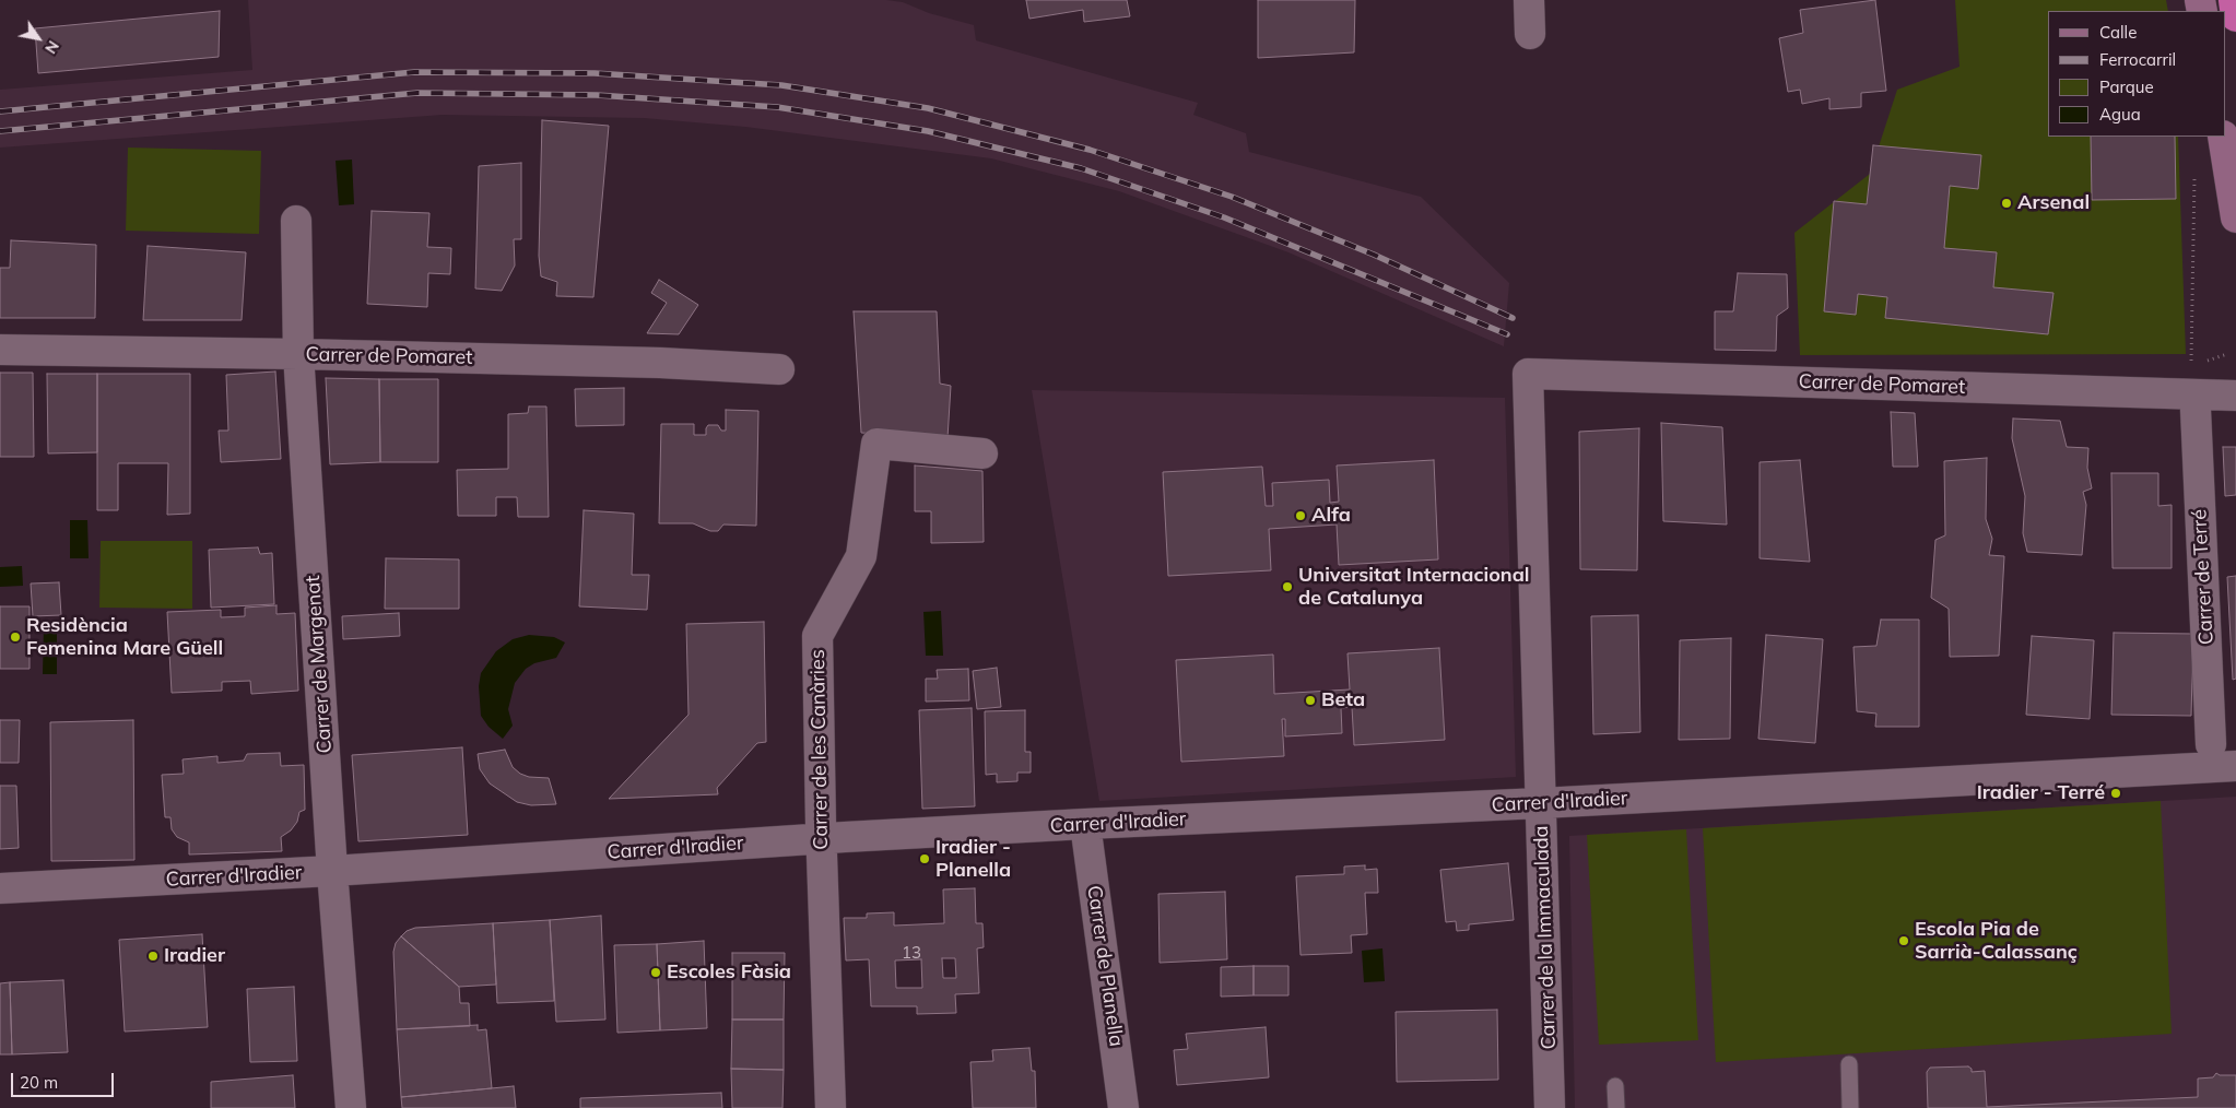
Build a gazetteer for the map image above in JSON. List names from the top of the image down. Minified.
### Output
{"streets":{"street":["Carrer de Pomaret","Carrer de Terré","Carrer de Margenat","Carrer de les Canàries","Carrer d'Iradier","Carrer de la Immaculada","Carrer de Planella"]},"crossings":[["Carrer de Pomaret","Carrer de Margenat"],["Carrer de Pomaret","Carrer de la Immaculada"],["Carrer de Margenat","Carrer d'Iradier"],["Carrer de les Canàries","Carrer d'Iradier"],["Carrer d'Iradier","Carrer de la Immaculada"],["Carrer d'Iradier","Carrer de Planella"]],"places":["Arsenal","Alfa","Universitat Internacional de Catalunya","Residència Femenina Mare Güell","Beta","Iradier - Terré","Iradier - Planella","Escola Pia de Sarrià-Calassanç","Iradier","Escoles Fàsia"],"house_numbers":["13"],"legend":["Calle","Ferrocarril","Parque","Agua"],"scale_bar":"20 m","north":"bottom right"}
